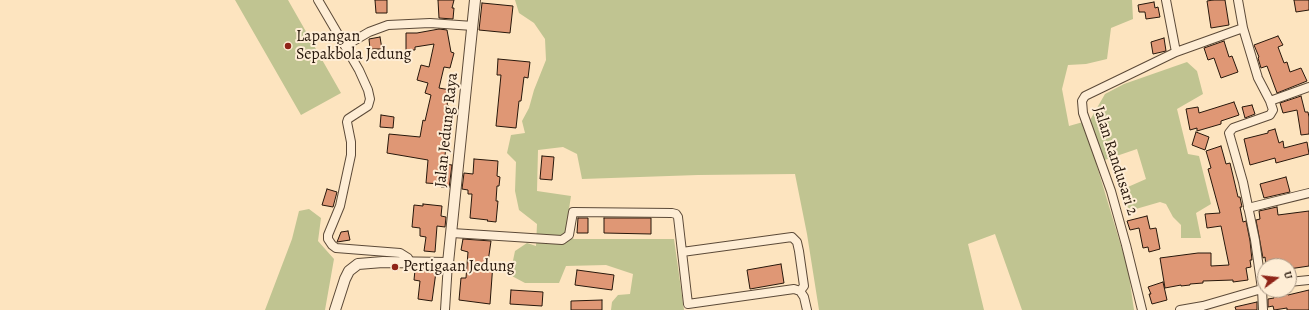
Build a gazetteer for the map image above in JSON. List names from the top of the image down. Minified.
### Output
{"streets":{"street":["Jalan Jedung Raya","Jalan Randusari 2"]},"places":["Lapangan Sepakbola Jedung","Pertigaan Jedung"],"north":"right"}
